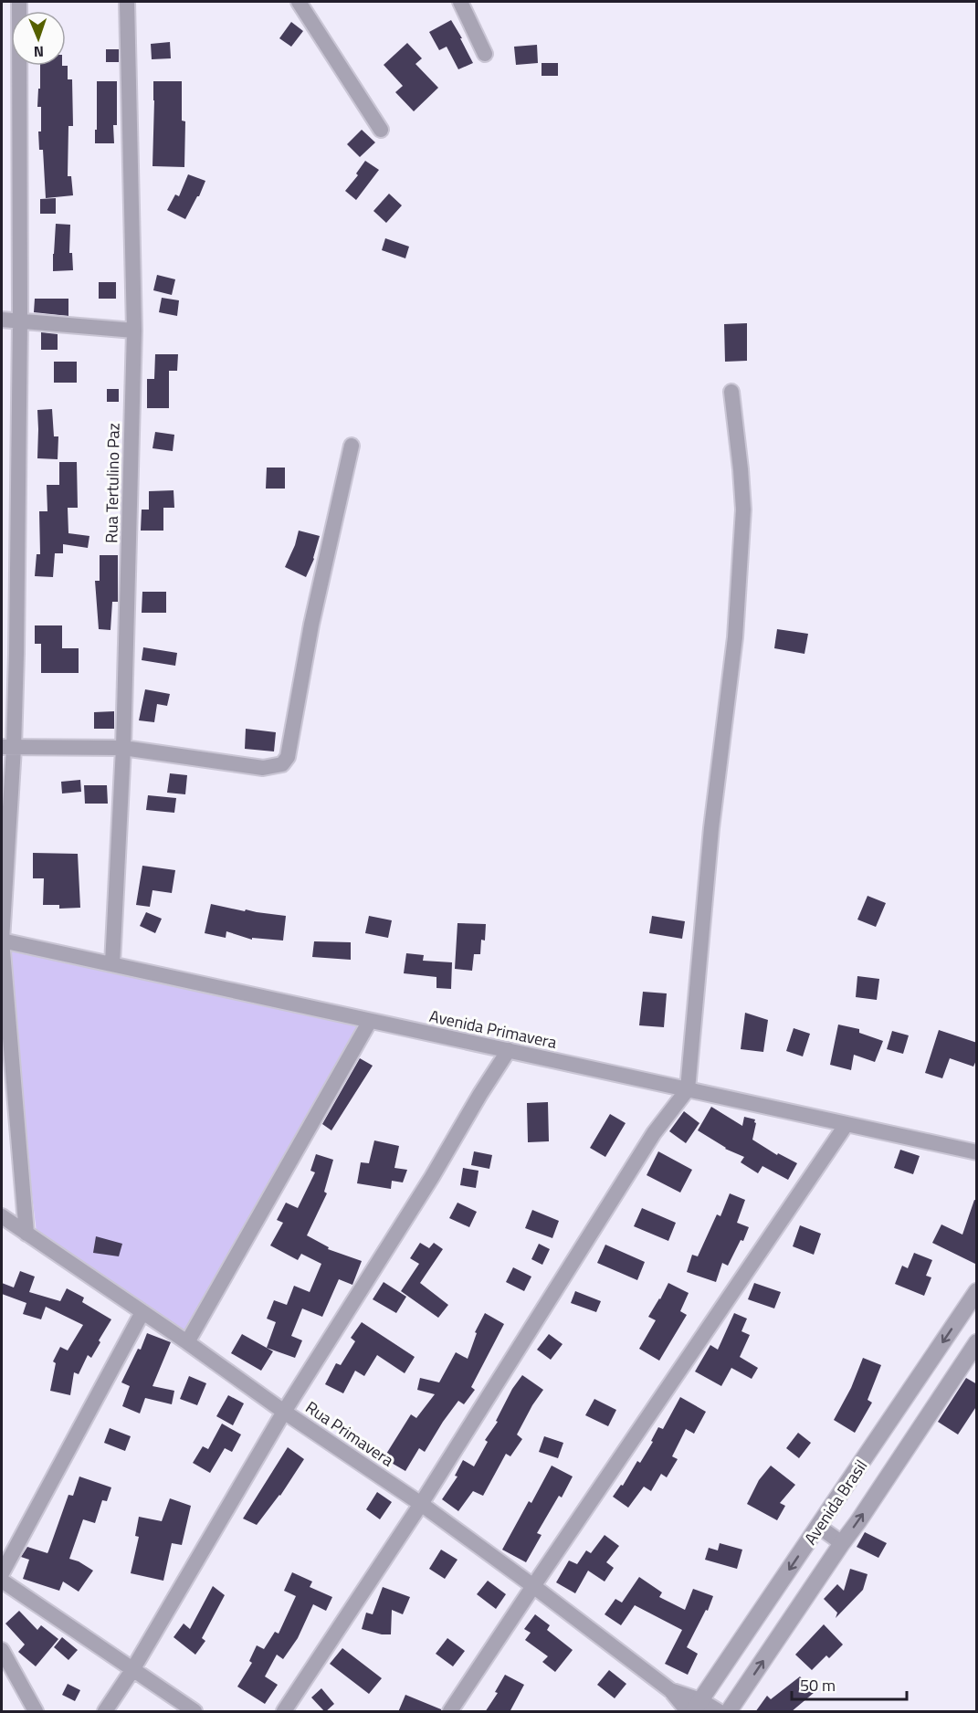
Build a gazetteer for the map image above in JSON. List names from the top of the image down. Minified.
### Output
{"streets":{"street":["Rua Tertulino Paz","Avenida Primavera","Rua Primavera","Avenida Brasil"]},"crossings":[["Rua Tertulino Paz","Avenida Primavera"]],"scale_bar":"50 m","north":"bottom"}
